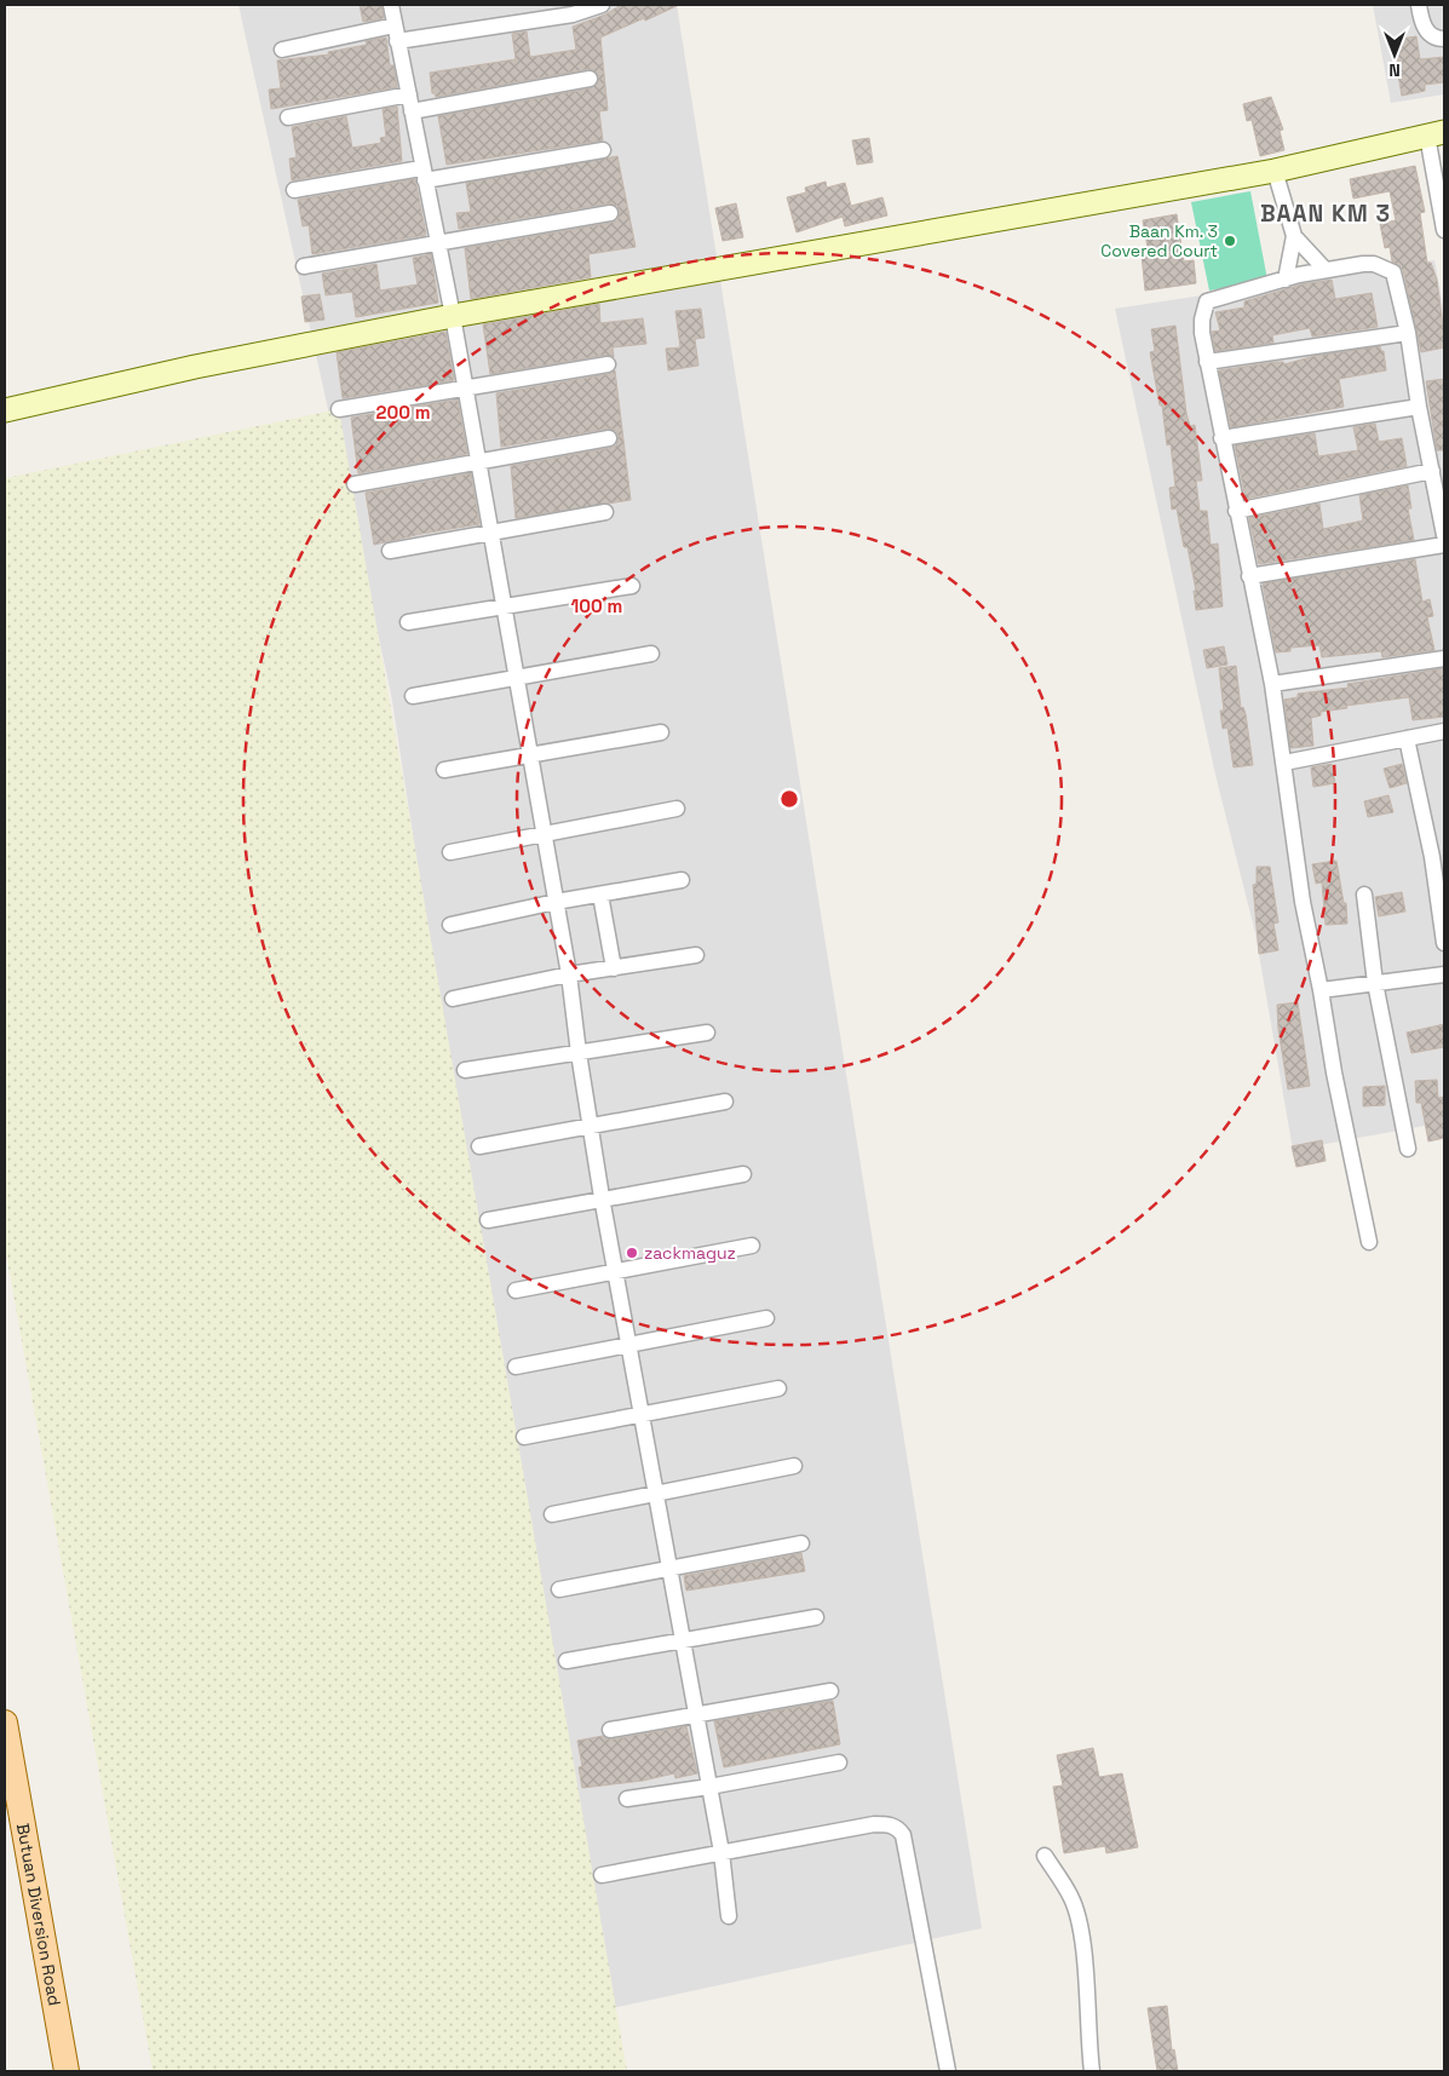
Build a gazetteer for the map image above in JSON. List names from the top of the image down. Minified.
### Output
{"streets":{"main road":["Butuan Diversion Road"]},"districts":["BAAN KM 3"],"places":["Baan Km. 3 Covered Court","zackmaguz"],"north":"bottom","rings":["200 m","100 m"]}
